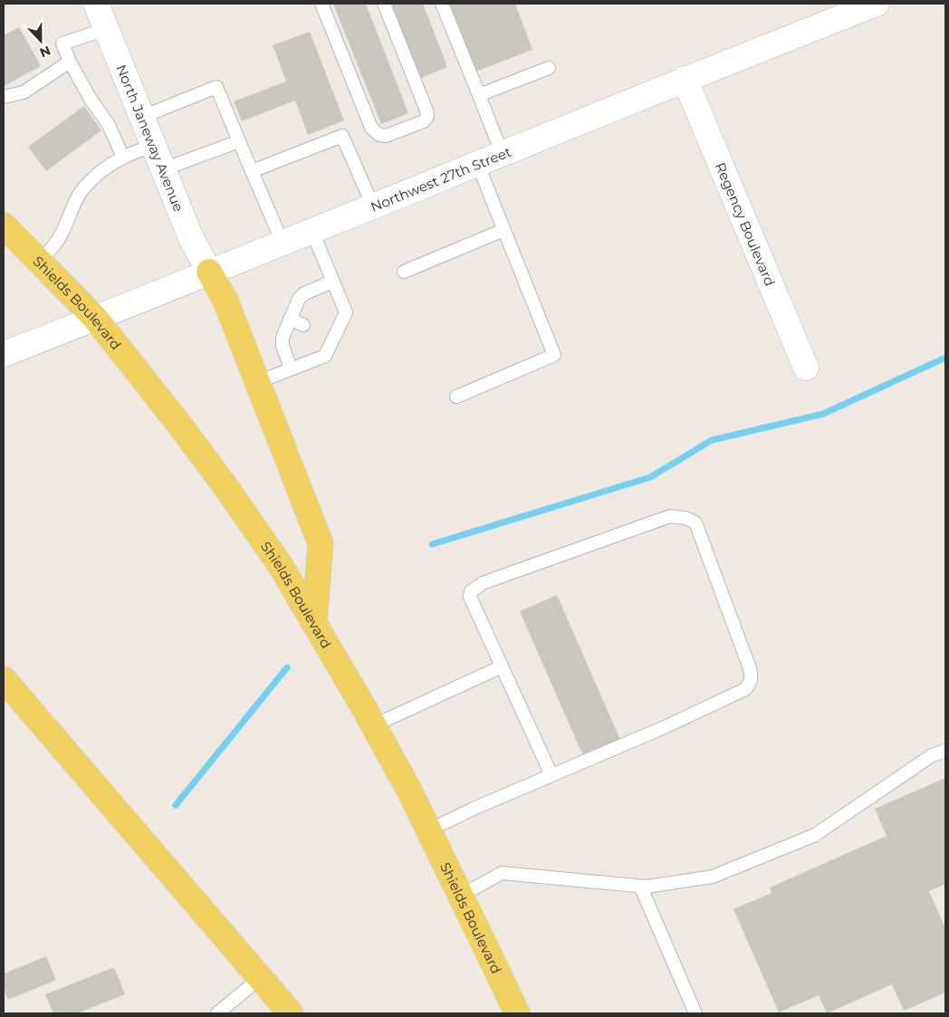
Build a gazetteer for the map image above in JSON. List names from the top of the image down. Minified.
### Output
{"streets":{"main road":["North Janeway Avenue","Northwest 27th Street","Regency Boulevard","Shields Boulevard"]},"crossings":[["North Janeway Avenue","Northwest 27th Street"],["Northwest 27th Street","Regency Boulevard"],["Northwest 27th Street","Shields Boulevard"]],"north":"bottom"}
